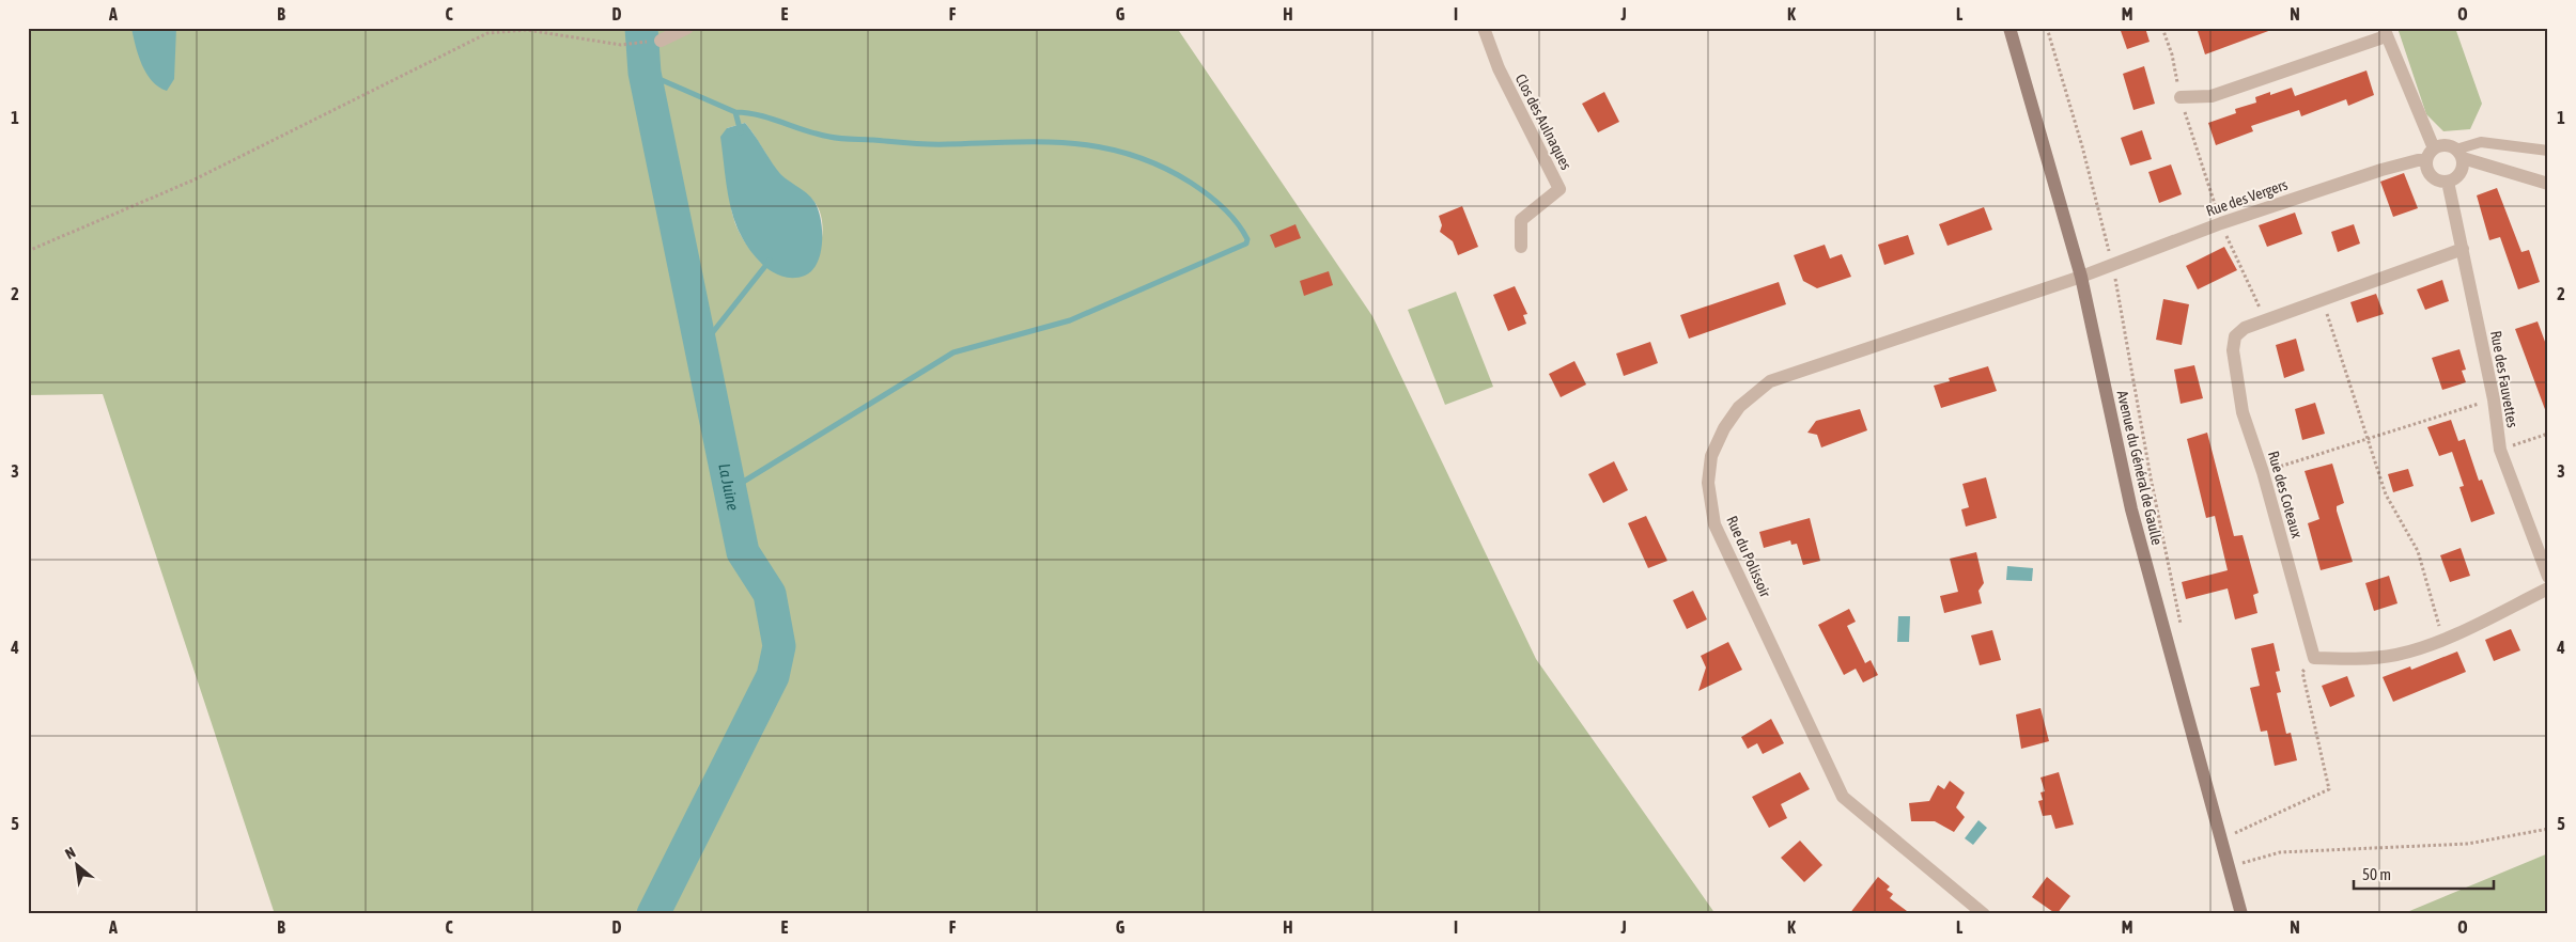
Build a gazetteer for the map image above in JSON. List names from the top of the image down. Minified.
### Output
{"streets":{"main road":["Avenue du Général de Gaulle"],"street":["Clos des Aulnaques","Rue des Vergers","Rue des Fauvettes","Rue des Coteaux","Rue du Polissoir"]},"crossings":[["Rue des Vergers","Rue des Fauvettes"],["Rue des Vergers","Avenue du Général de Gaulle"],["Rue des Vergers","Rue du Polissoir"],["Rue des Fauvettes","Rue des Coteaux"],["Avenue du Général de Gaulle","Rue du Polissoir"]],"water":["La Juine"],"scale_bar":"50 m","north":"top left","grid":{"columns":["A","B","C","D","E","F","G","H","I","J","K","L","M","N","O"],"rows":["1","2","3","4","5"]}}
